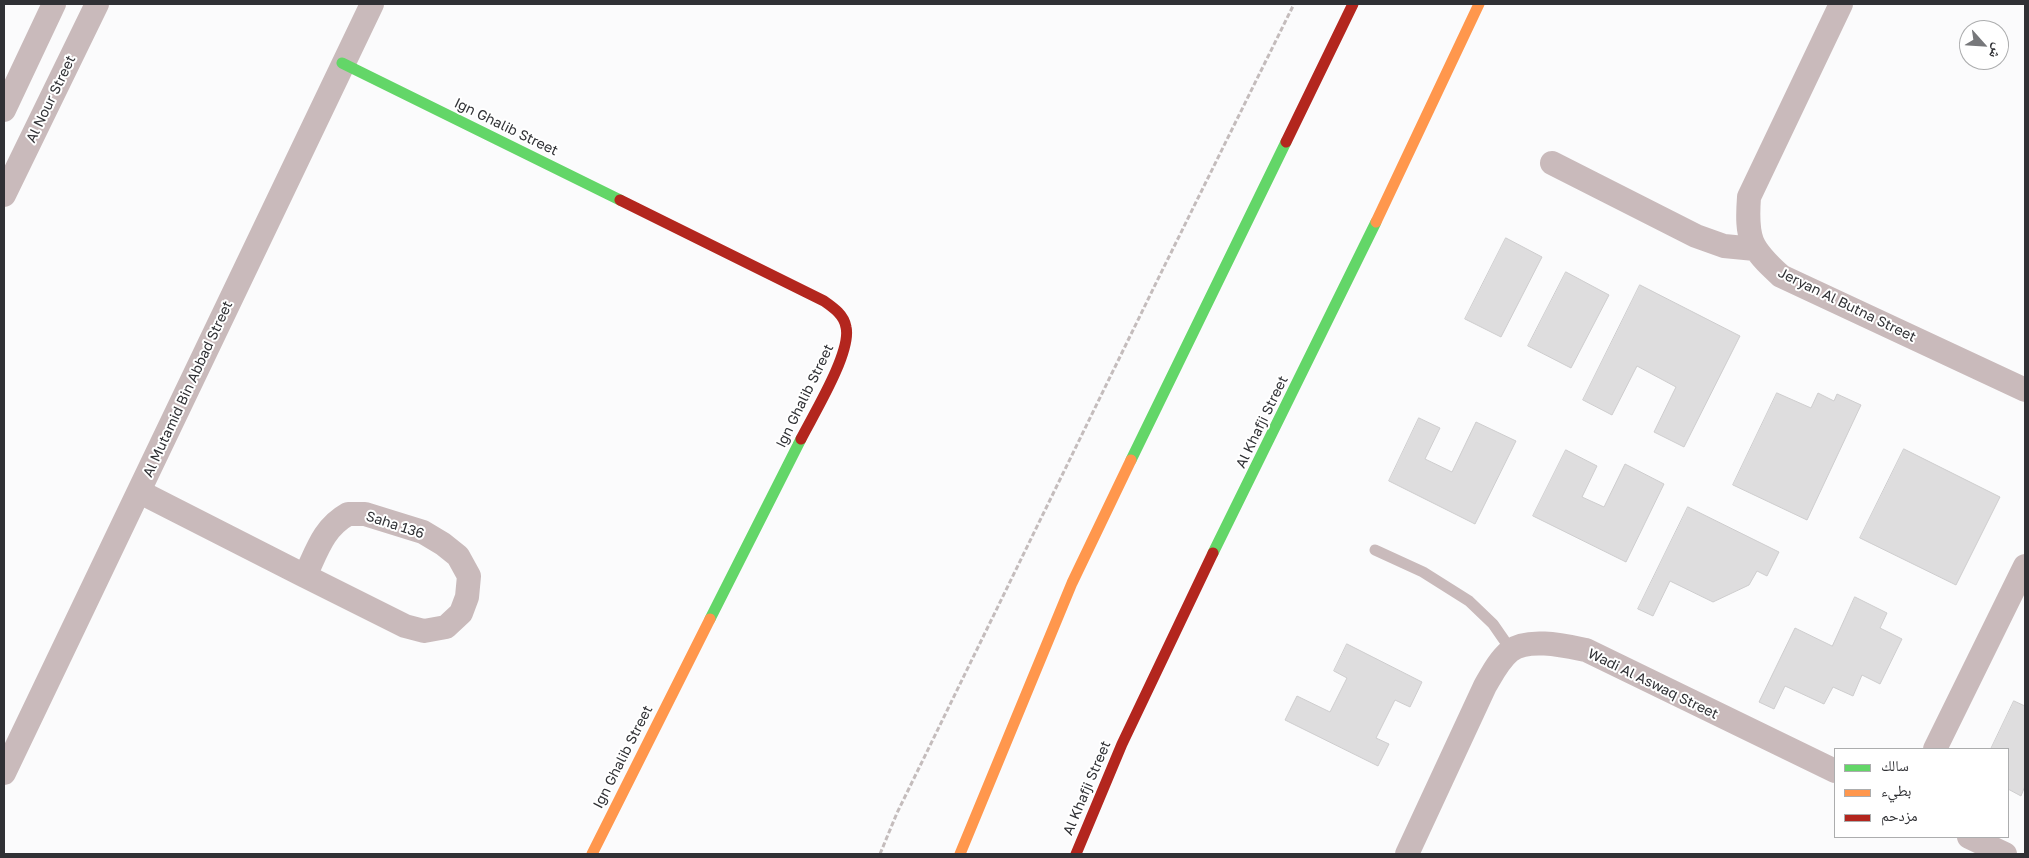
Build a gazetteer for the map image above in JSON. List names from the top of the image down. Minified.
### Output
{"streets":{"main road":["Ign Ghalib Street","Al Khafji Street"],"street":["Al Nour Street","Jeryan Al Butna Street","Al Mutamid Bin Abbad Street","Saha 136","Wadi Al Aswaq Street"]},"crossings":[["Ign Ghalib Street","Al Mutamid Bin Abbad Street"],["Al Mutamid Bin Abbad Street","Saha 136"]],"legend":["سالك","بطيء","مزدحم"],"north":"bottom right"}
